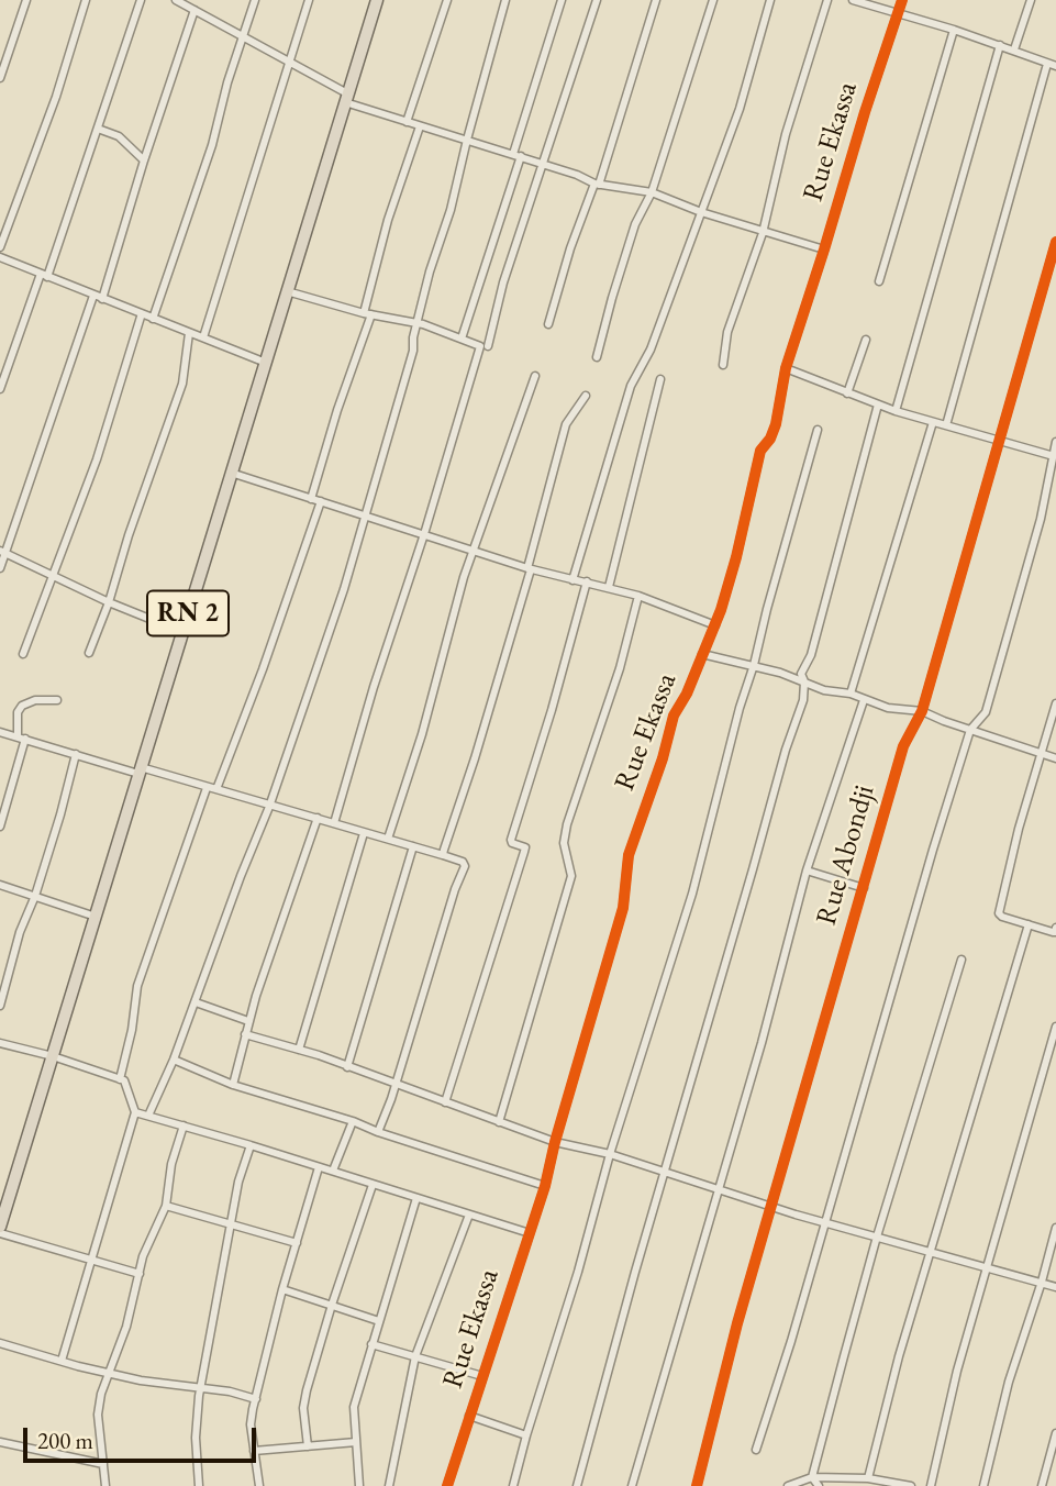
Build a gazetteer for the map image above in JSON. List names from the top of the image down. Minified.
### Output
{"streets":{"highway":["RN 2"],"street":["Rue Ekassa","Rue Abondji"]},"scale_bar":"200 m"}
